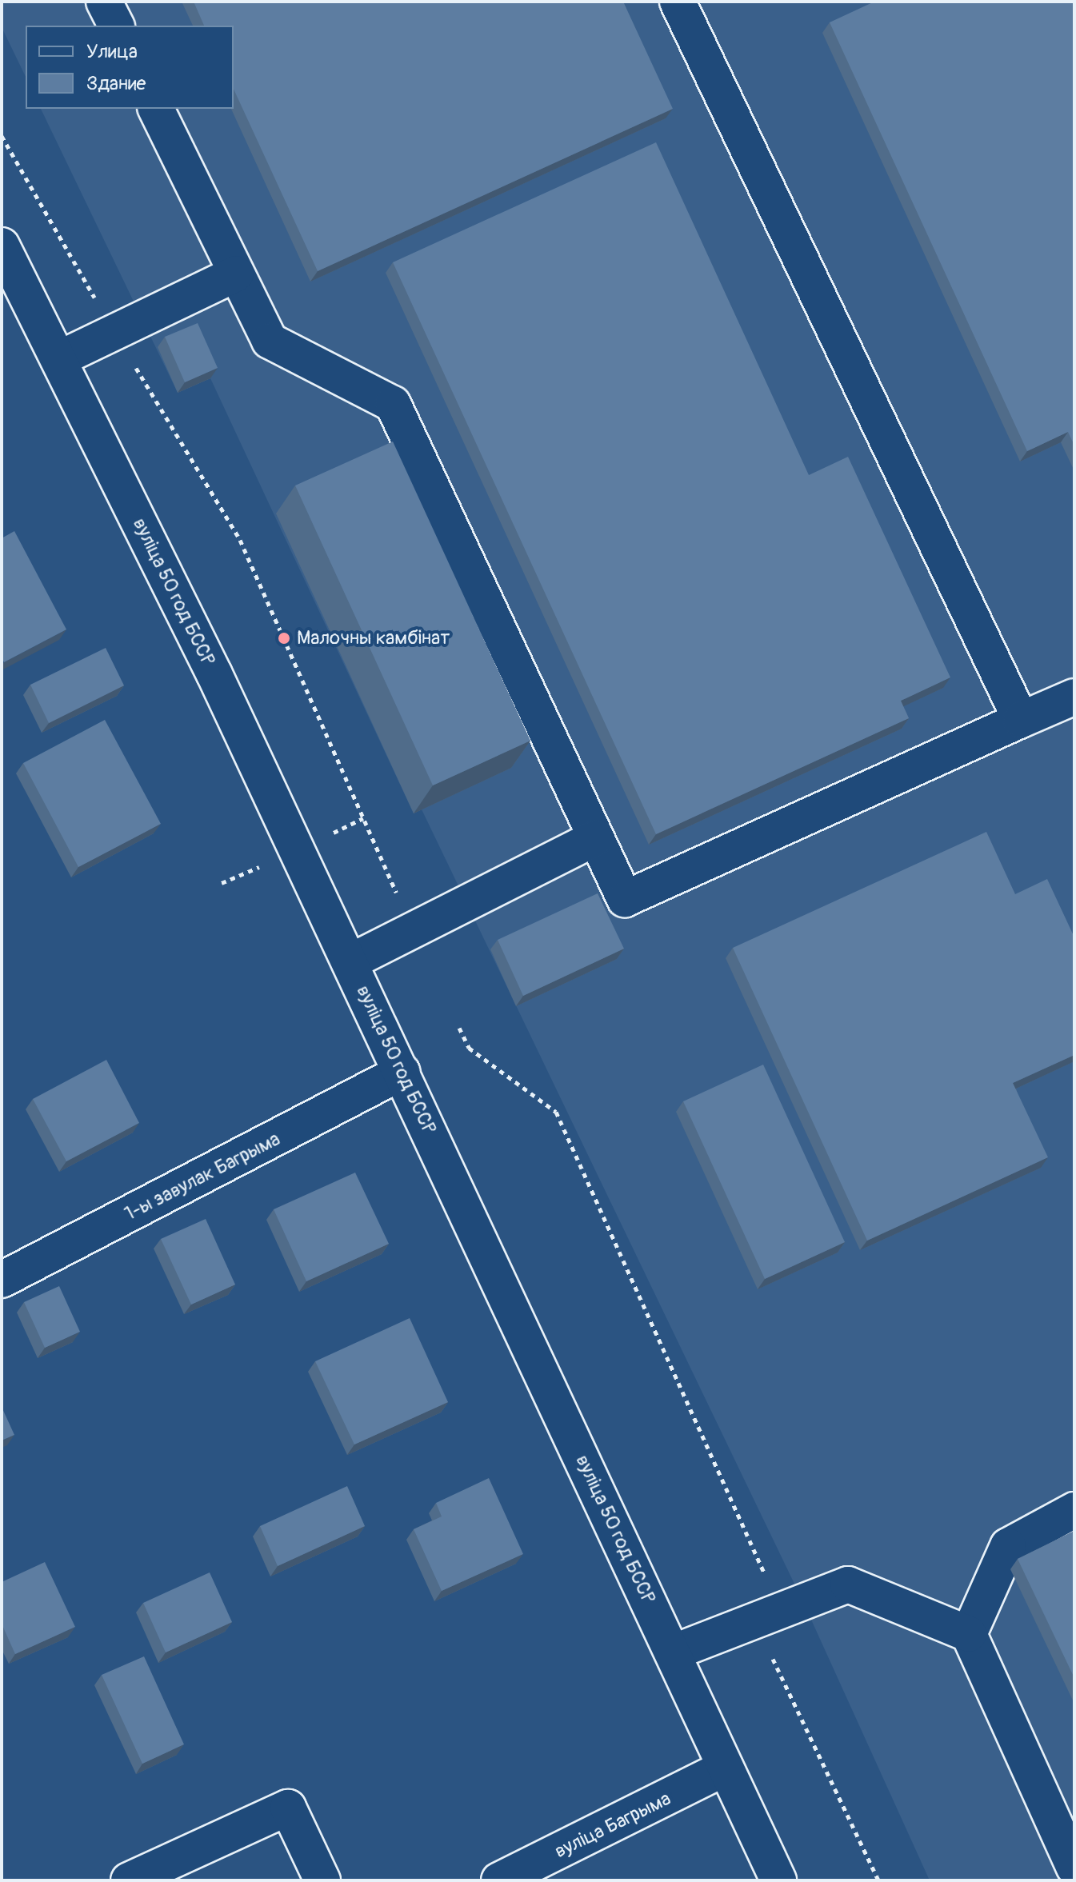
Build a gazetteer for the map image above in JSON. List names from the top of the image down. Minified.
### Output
{"streets":{"main road":["вуліца 50 год БССР","1-ы завулак Багрыма","вуліца Багрыма"]},"crossings":[["вуліца 50 год БССР","1-ы завулак Багрыма"],["вуліца 50 год БССР","вуліца Багрыма"]],"places":["Малочны камбінат"],"legend":["Улица","Здание"]}
